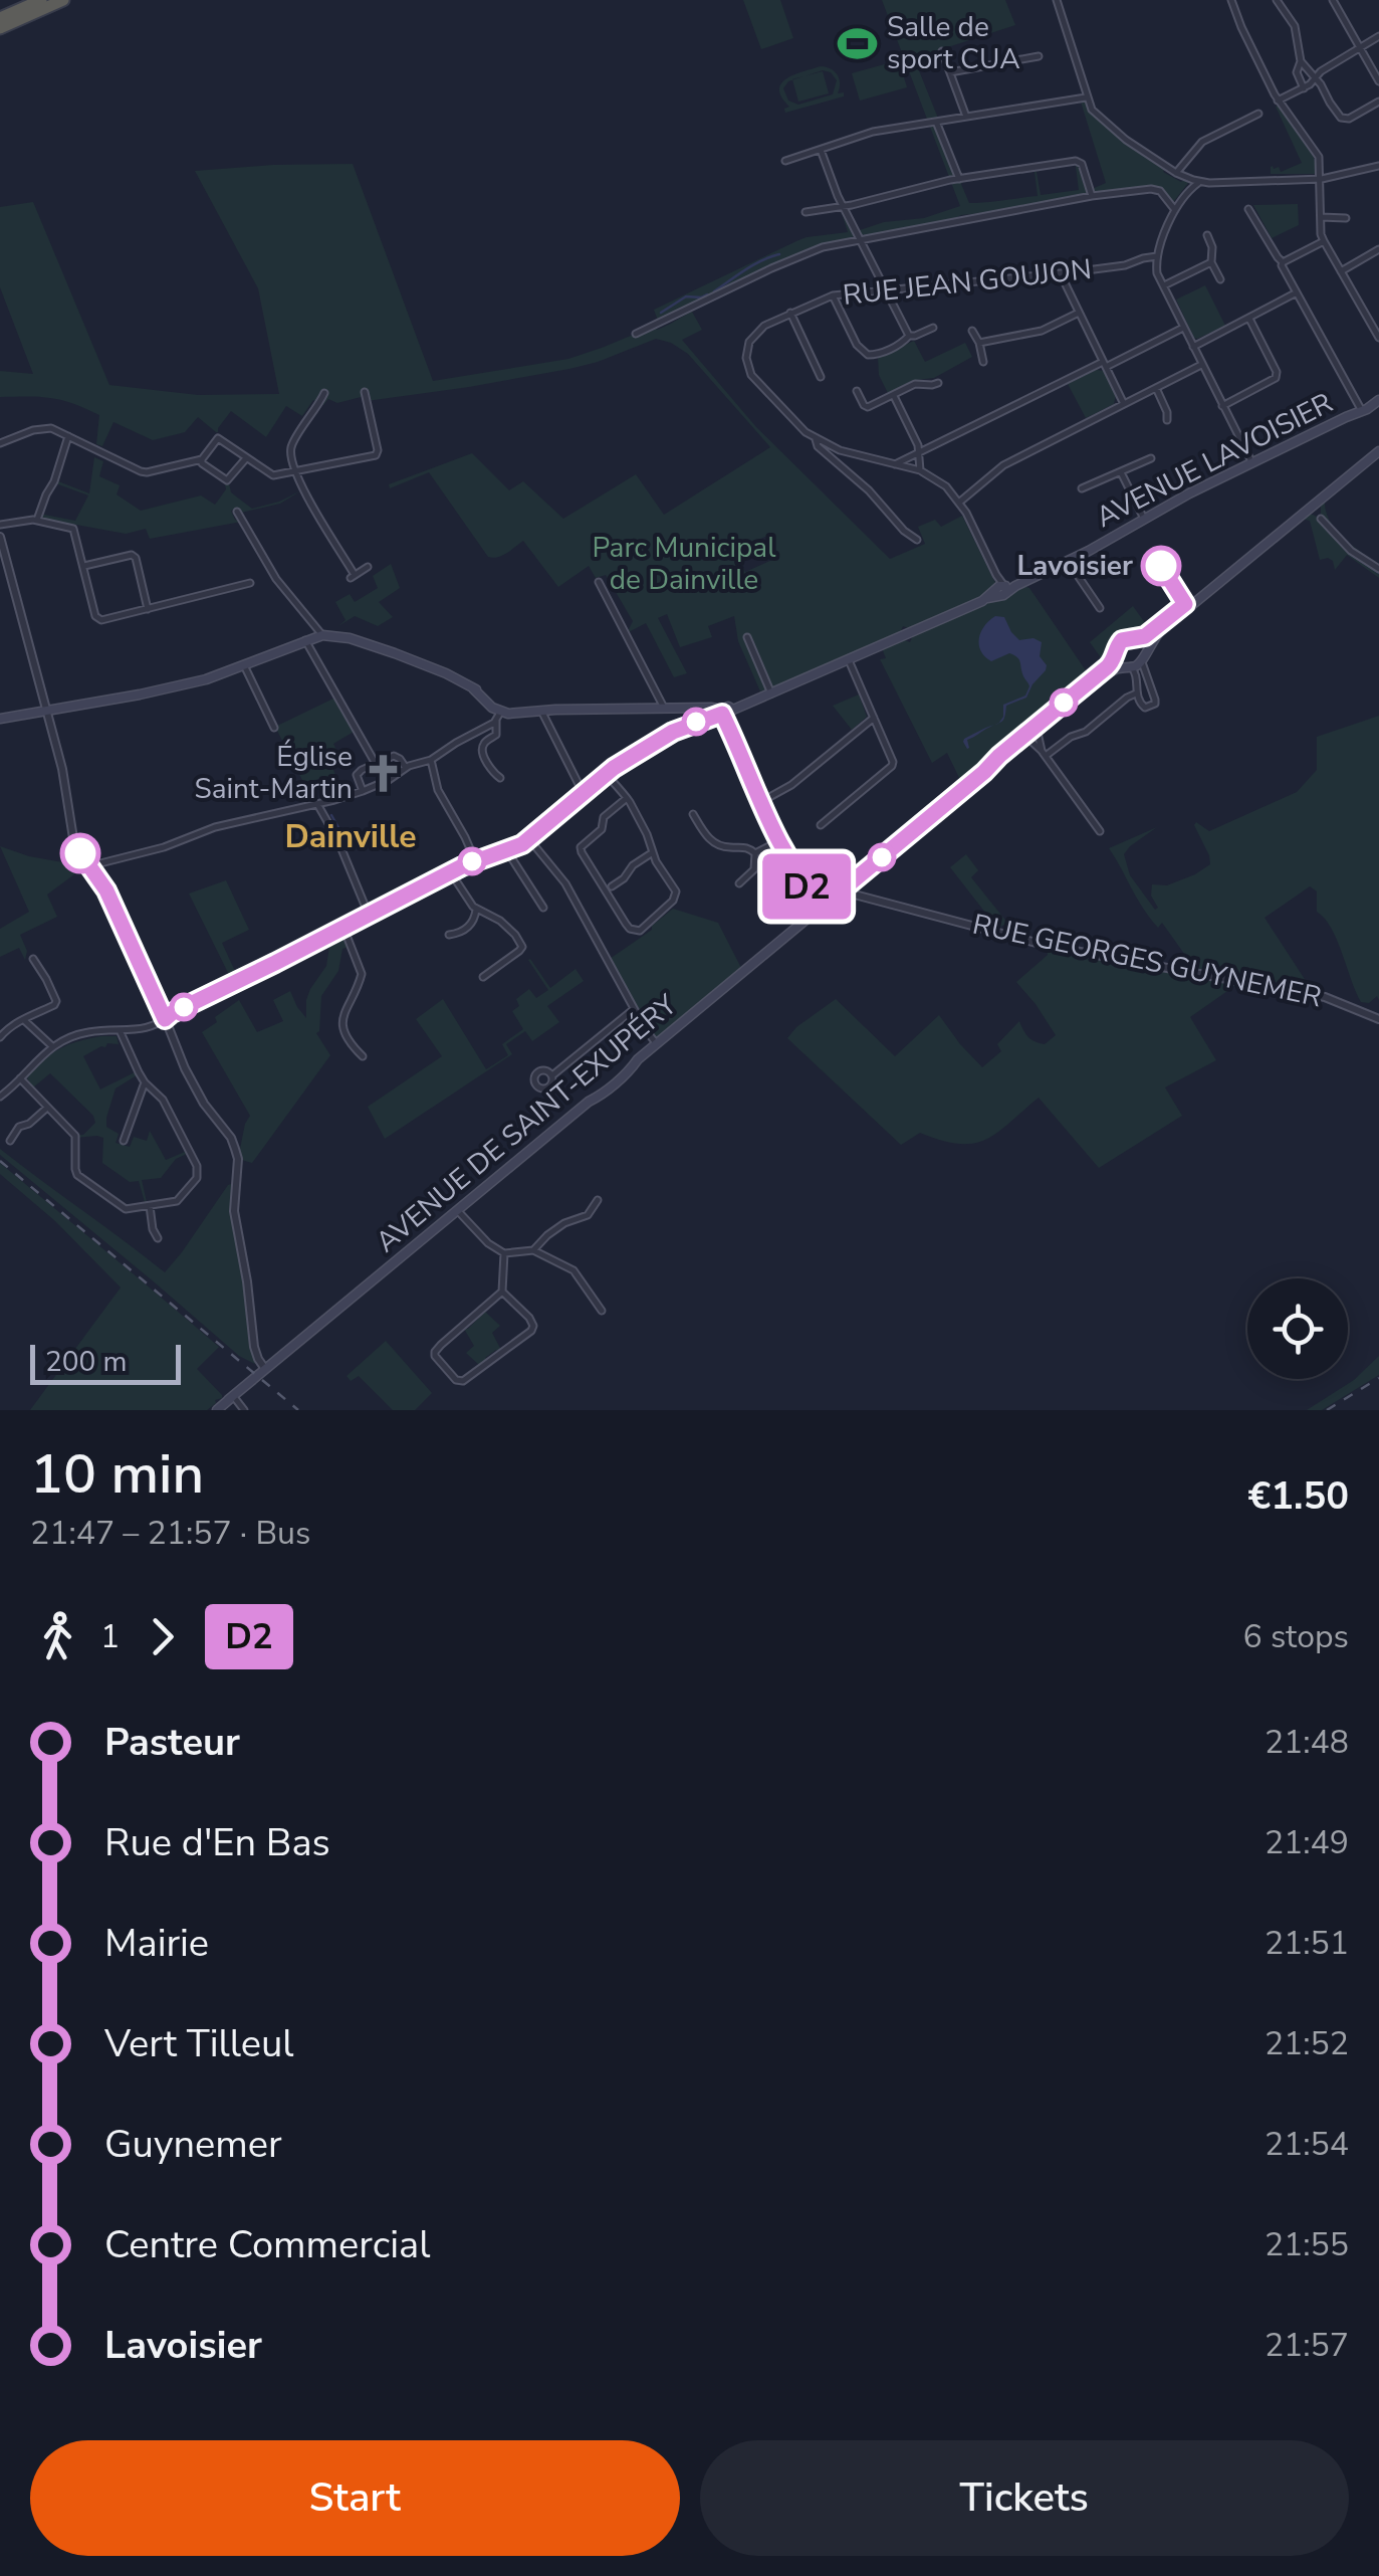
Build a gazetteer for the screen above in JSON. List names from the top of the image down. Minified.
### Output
{"streets":{"main road":["AVENUE LAVOISIER","AVENUE DE SAINT-EXUPÉRY"],"street":["RUE JEAN GOUJON","RUE GEORGES GUYNEMER"]},"crossings":[["RUE GEORGES GUYNEMER","AVENUE DE SAINT-EXUPÉRY"]],"districts":["Dainville"],"parks":["Parc Municipal de Dainville"],"places":{"sports":["Salle de sport CUA"],"other":["Lavoisier"],"church":["Église Saint-Martin"]},"lines":["bus line D2"],"scale_bar":"200 m","page":{"on_map":"D2","scale":"200 m","heading":["10 min","21:47 – 21:57 · Bus","€1.50"],"legs":["1","D2","6 stops"],"list":[{"name":"Pasteur","value":"21:48"},{"name":"Rue d'En Bas","value":"21:49"},{"name":"Mairie","value":"21:51"},{"name":"Vert Tilleul","value":"21:52"},{"name":"Guynemer","value":"21:54"},{"name":"Centre Commercial","value":"21:55"},{"name":"Lavoisier","value":"21:57"}],"buttons":["Start","Tickets"]}}
